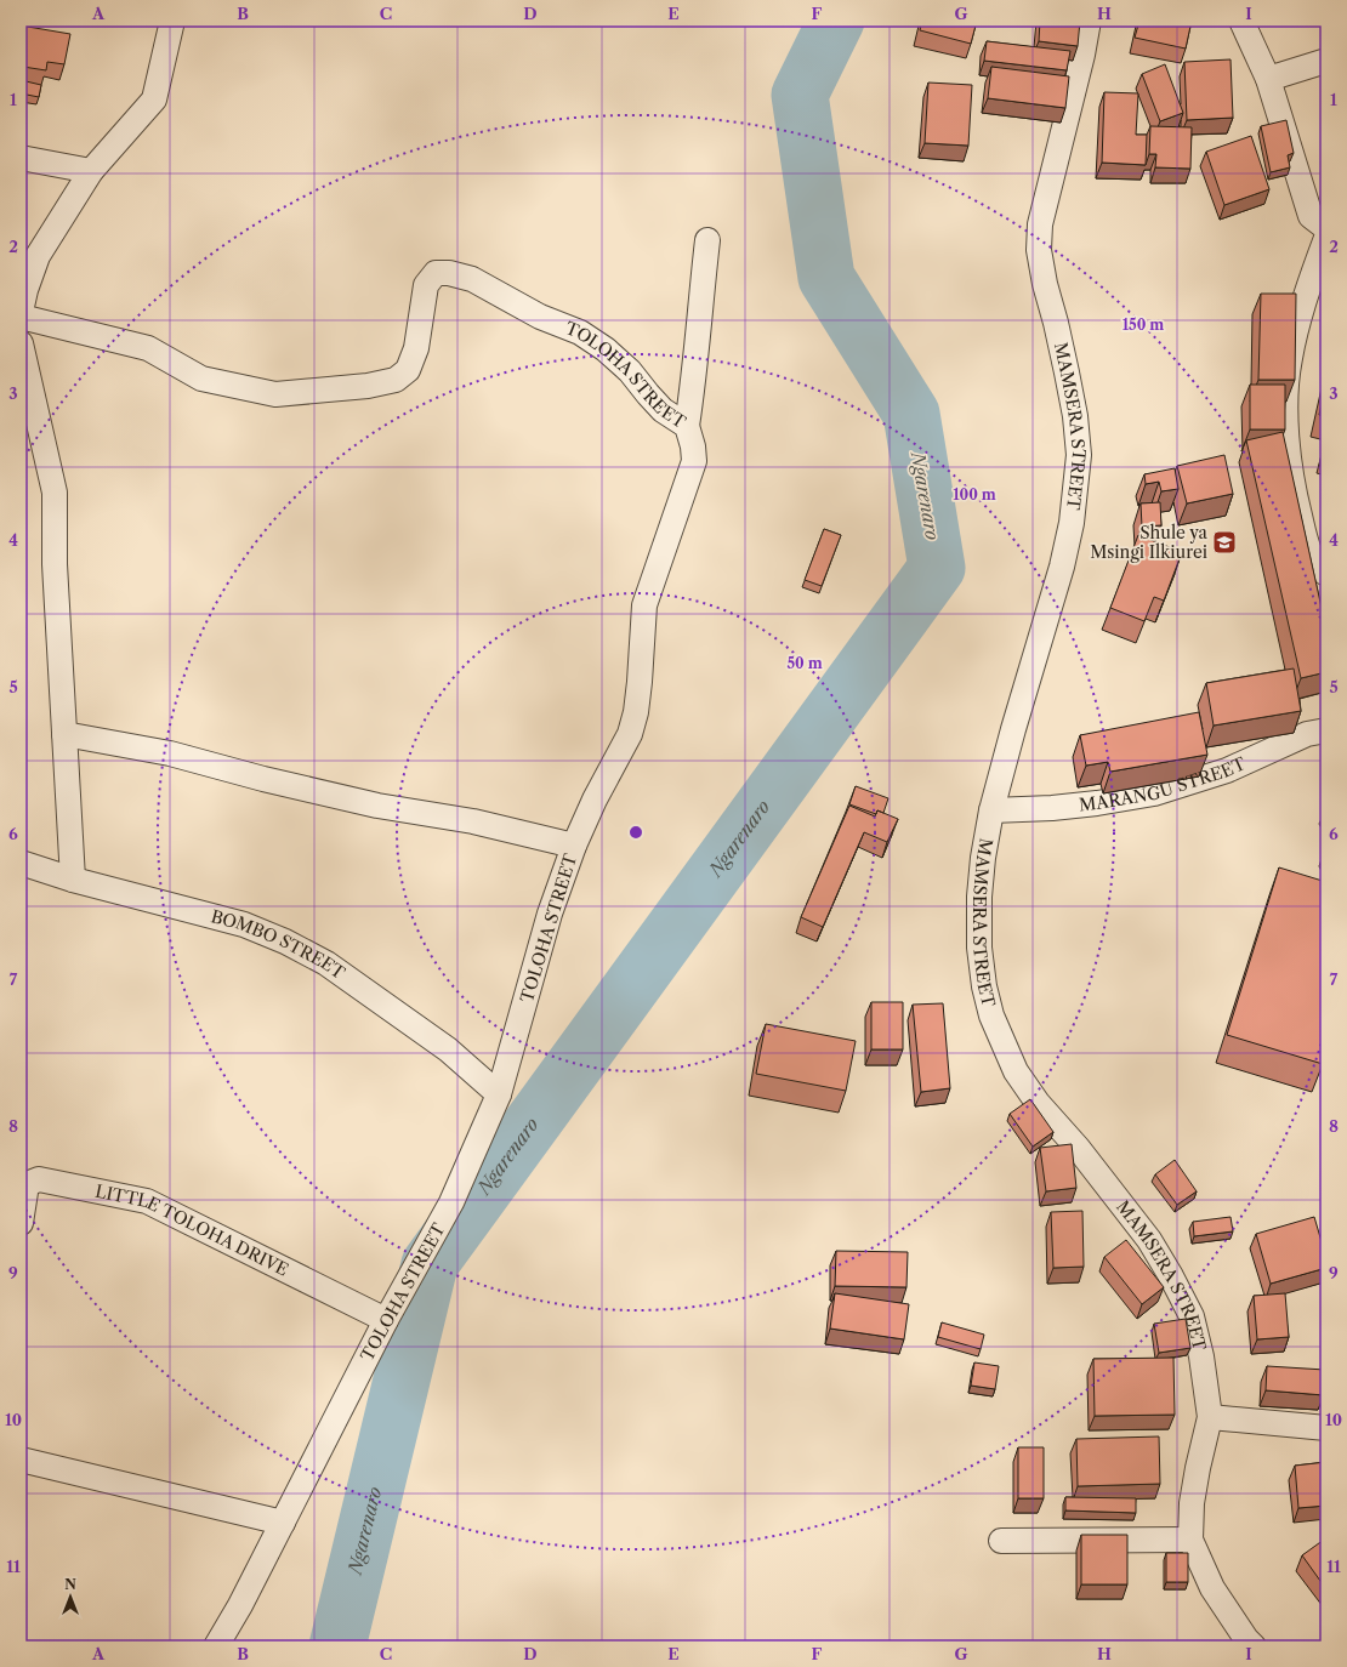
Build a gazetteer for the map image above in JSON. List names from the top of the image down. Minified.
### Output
{"streets":{"street":["TOLOHA STREET","MAMSERA STREET","MARANGU STREET","BOMBO STREET","LITTLE TOLOHA DRIVE"]},"crossings":[["TOLOHA STREET","BOMBO STREET"],["TOLOHA STREET","LITTLE TOLOHA DRIVE"],["MAMSERA STREET","MARANGU STREET"]],"water":["Ngarenaro"],"places":{"school or university":["Shule ya Msingi Ilkiurei"]},"north":"top","grid":{"columns":["A","B","C","D","E","F","G","H","I"],"rows":["1","2","3","4","5","6","7","8","9","10","11"]},"rings":["150 m","100 m","50 m"]}
